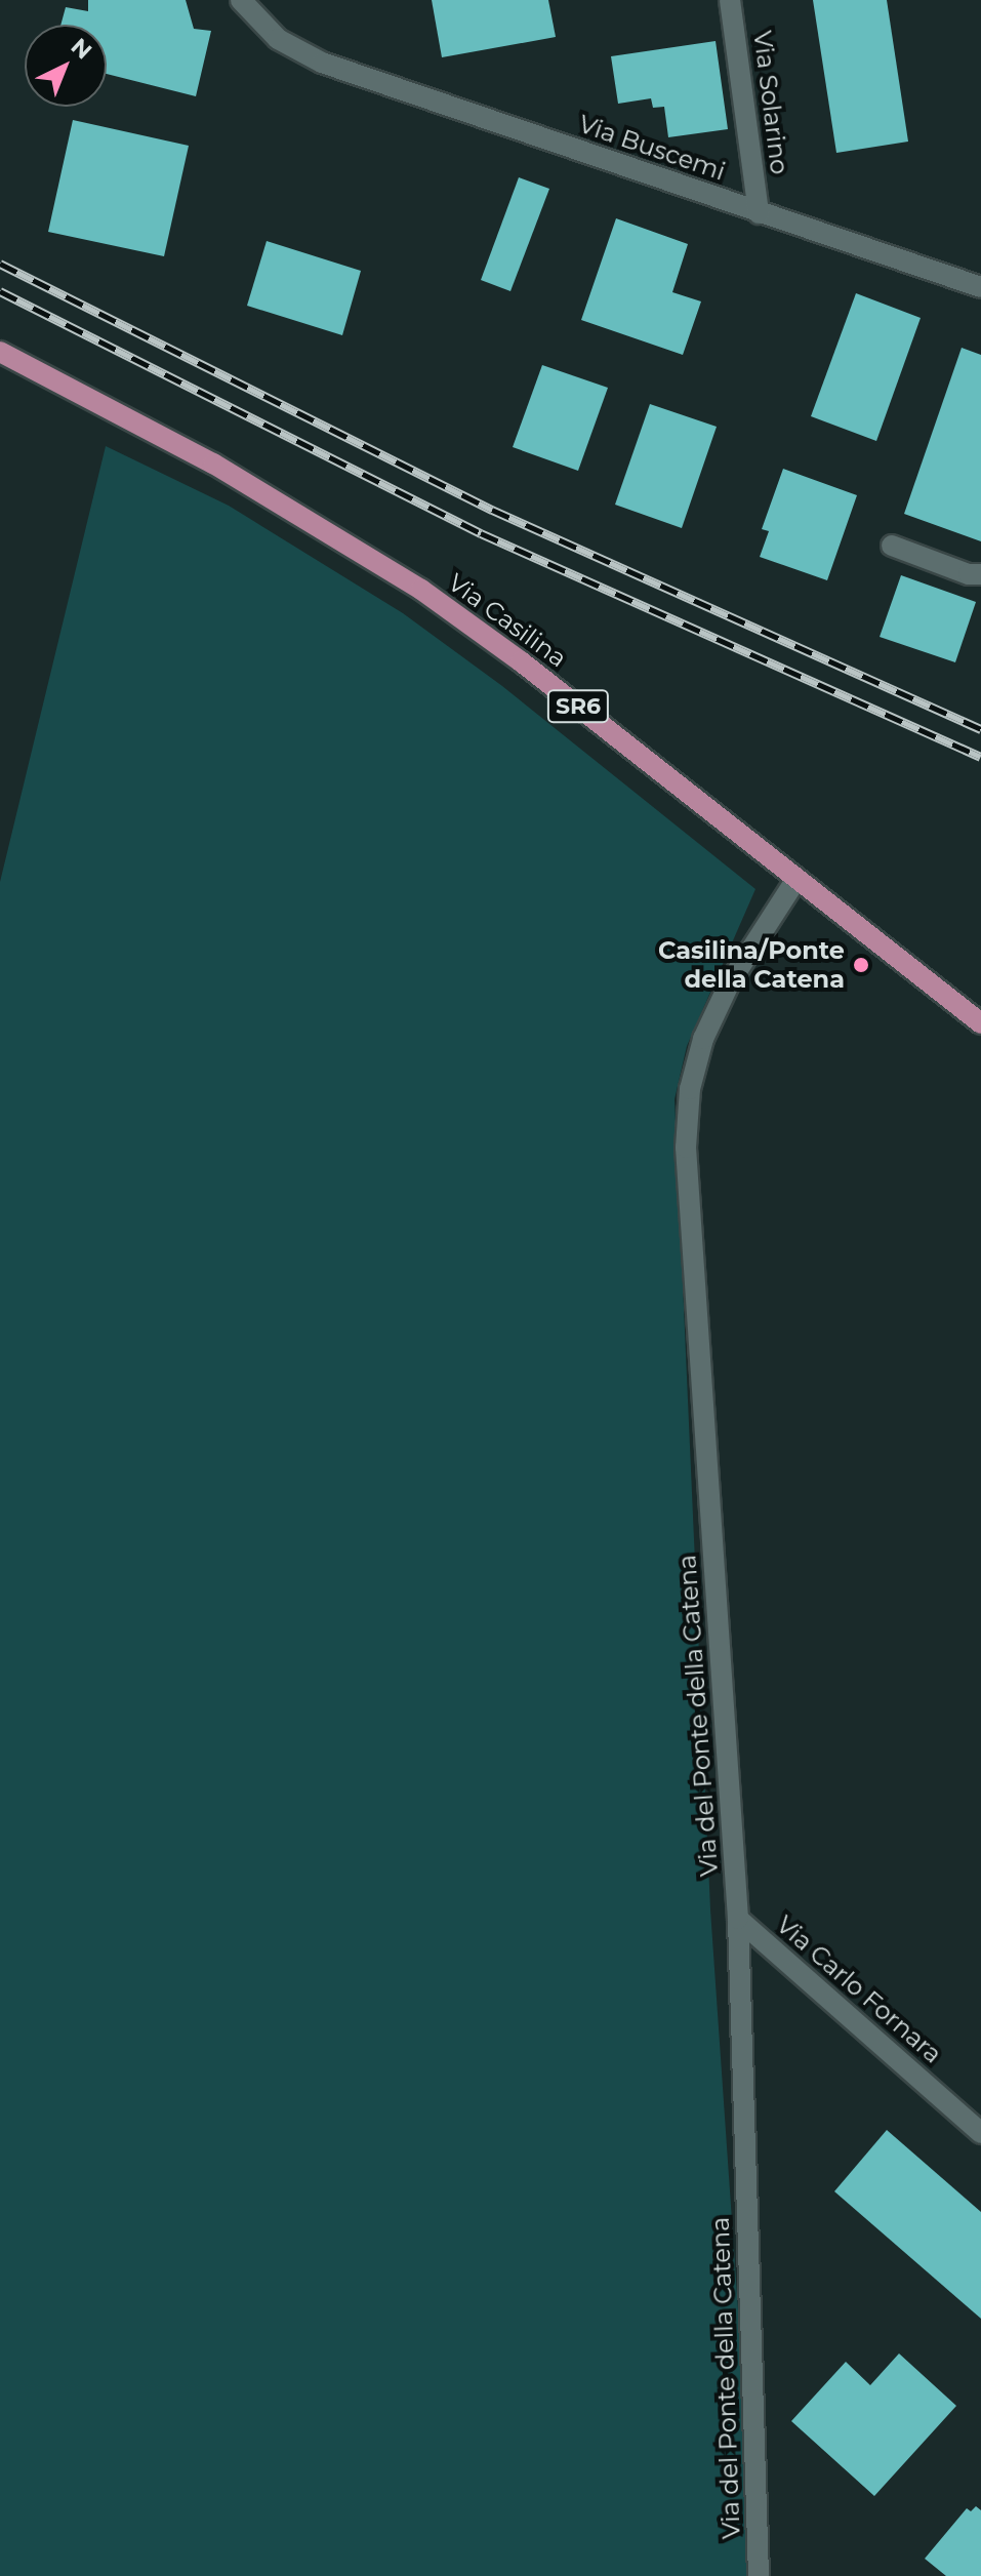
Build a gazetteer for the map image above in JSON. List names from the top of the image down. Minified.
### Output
{"streets":{"main road":["Via Casilina","SR6"],"street":["Via Solarino","Via Buscemi","Via del Ponte della Catena","Via Carlo Fornara"]},"crossings":[["Via Solarino","Via Buscemi"],["Via Casilina","Via del Ponte della Catena"],["Via del Ponte della Catena","Via Carlo Fornara"]],"places":["Casilina/Ponte della Catena"],"north":"top right"}
